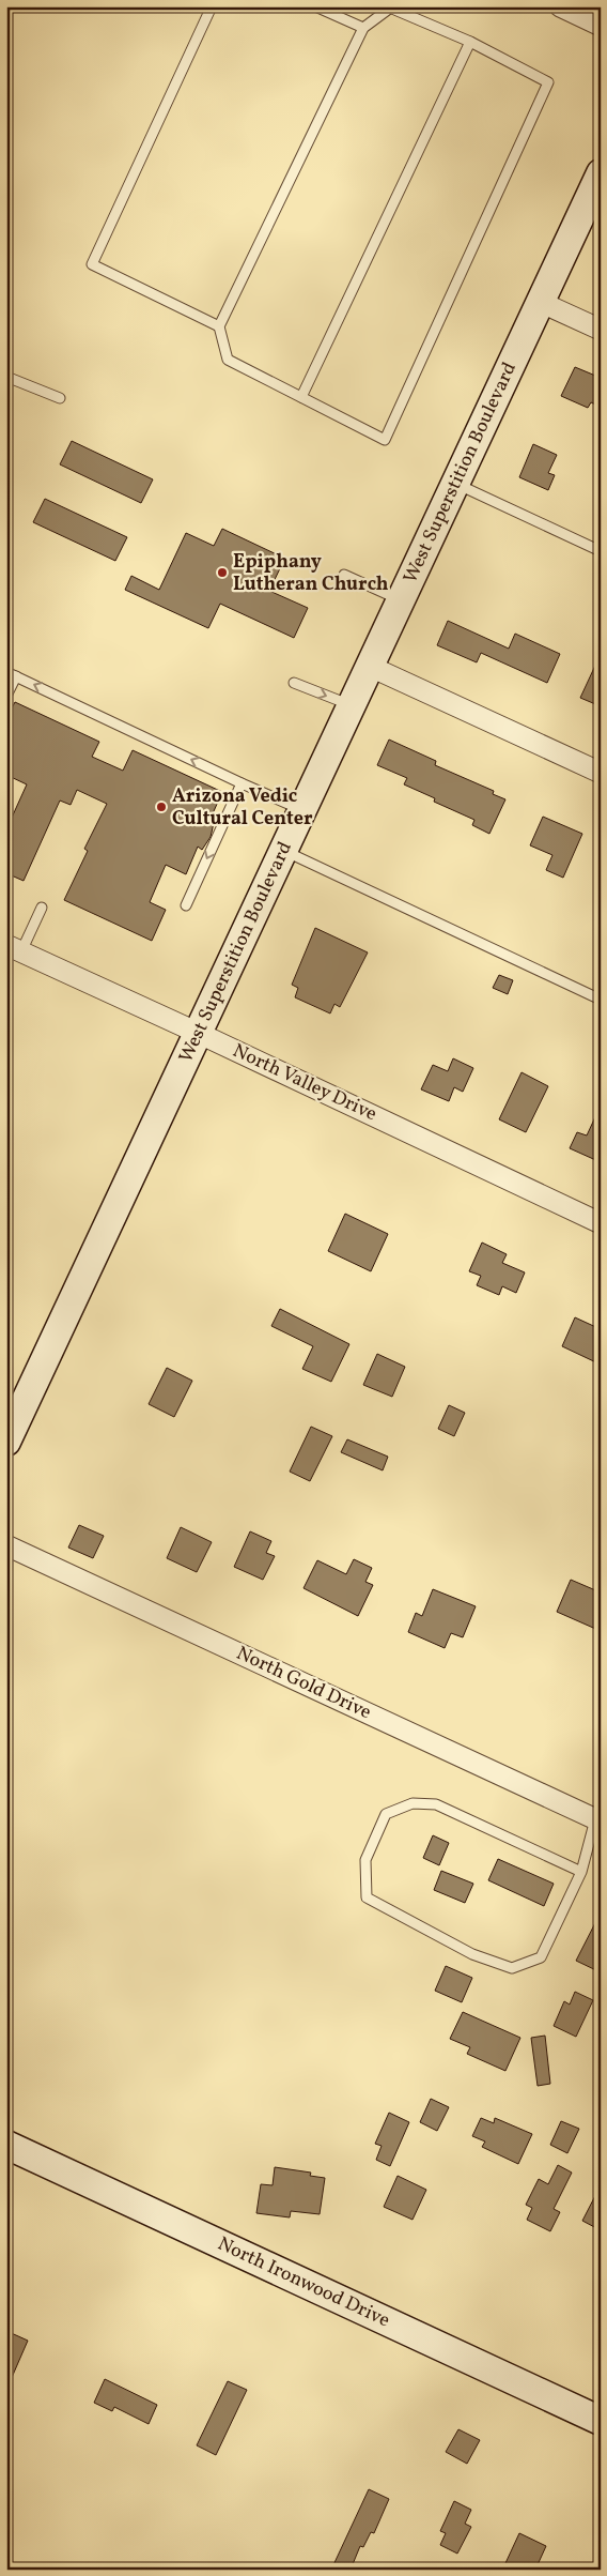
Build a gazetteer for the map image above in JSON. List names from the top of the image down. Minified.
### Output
{"streets":{"main road":["West Superstition Boulevard","North Ironwood Drive"],"street":["North Valley Drive","North Gold Drive"]},"crossings":[["West Superstition Boulevard","North Valley Drive"]],"places":["Epiphany Lutheran Church","Arizona Vedic Cultural Center"]}
